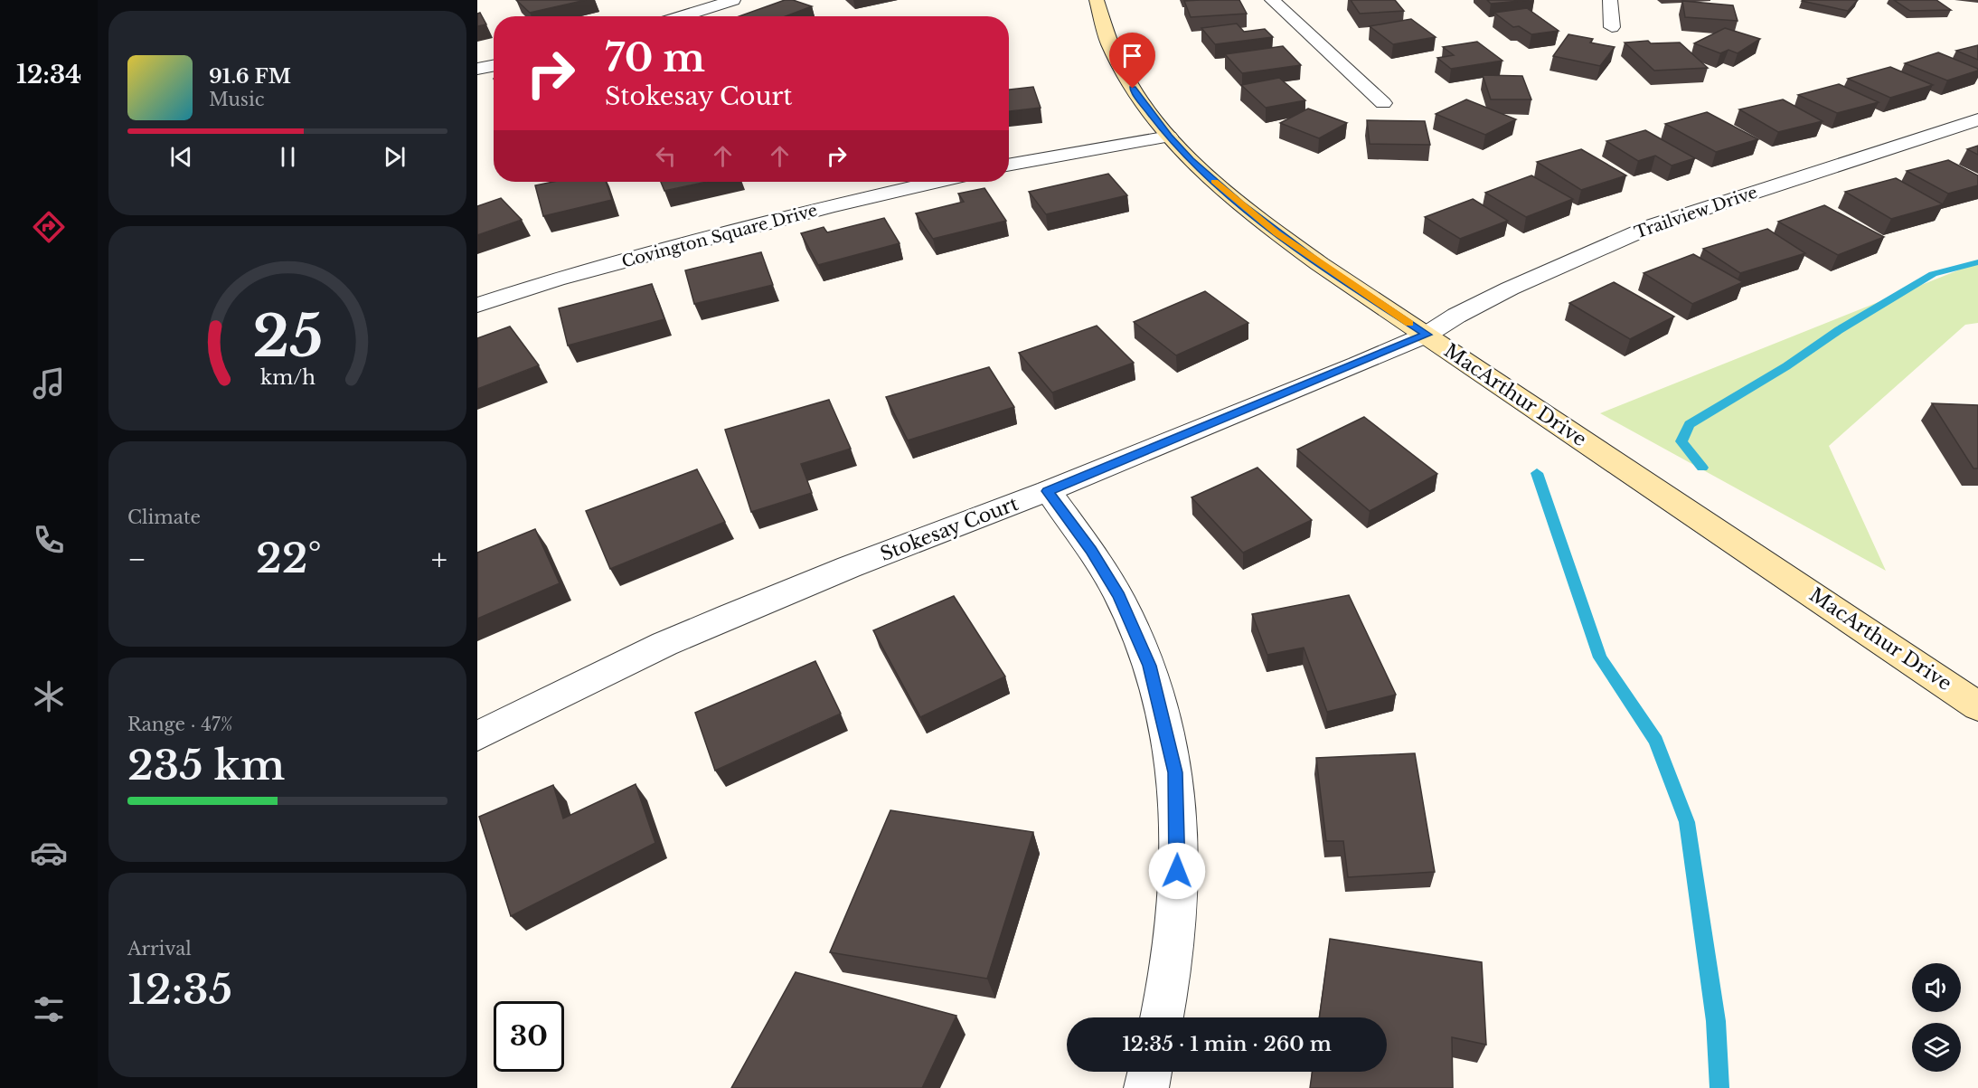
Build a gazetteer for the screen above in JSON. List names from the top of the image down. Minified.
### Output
{"streets":{"street":["Trailview Drive","Covington Square Drive","MacArthur Drive","Stokesay Court"]},"crossings":[["Trailview Drive","MacArthur Drive"],["Trailview Drive","Stokesay Court"],["MacArthur Drive","Stokesay Court"]],"page":{"tabs":"12:34","turn":["70 m","Stokesay Court"],"song":["91.6 FM","Music"],"tile":["Climate",["Range · 47%","235 km"],["Arrival","12:35"]],"heat":["−","22°","+"],"limit":"30","trip":"12:35 · 1 min · 260 m","gauge":["25","km/h"]}}
